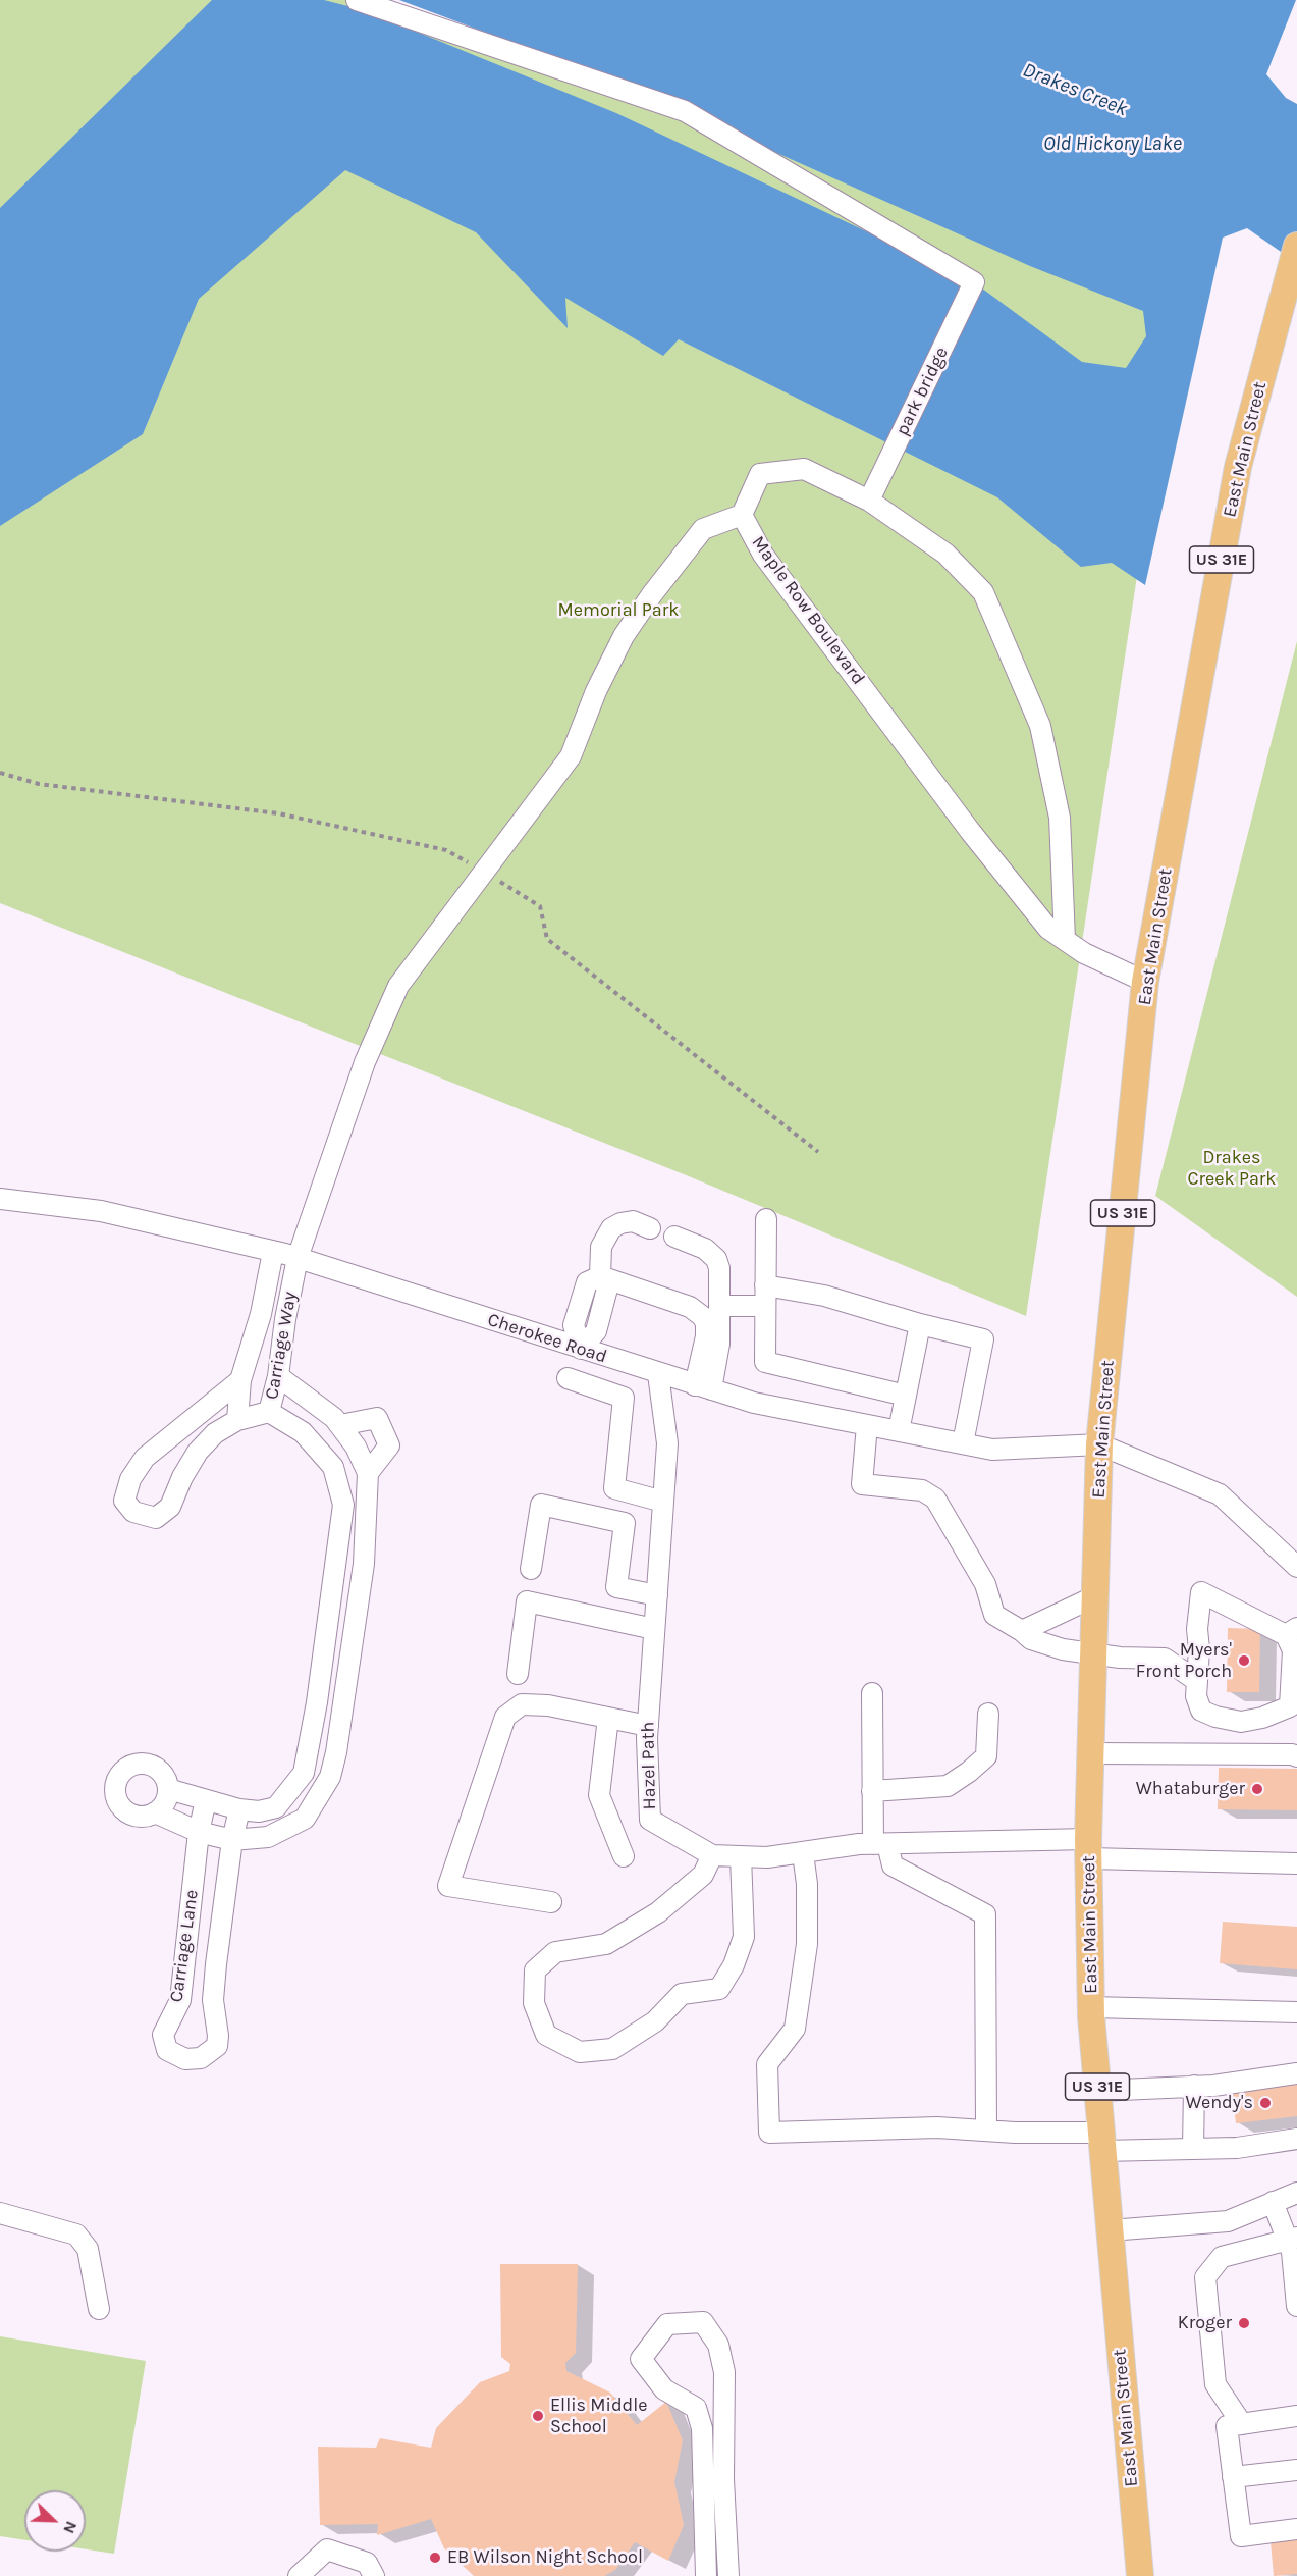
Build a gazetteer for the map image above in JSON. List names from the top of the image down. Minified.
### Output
{"streets":{"main road":["East Main Street","US 31E"],"street":["park bridge","Maple Row Boulevard","Cherokee Road","Carriage Way","Hazel Path","Carriage Lane"]},"crossings":[["East Main Street","Maple Row Boulevard"],["East Main Street","Cherokee Road"],["East Main Street","Hazel Path"],["Maple Row Boulevard","Carriage Way"],["Cherokee Road","Carriage Way"],["Cherokee Road","Hazel Path"]],"water":["Drakes Creek","Old Hickory Lake"],"parks":["Memorial Park","Drakes Creek Park"],"places":["Myers' Front Porch","Whataburger","Wendy's","Kroger","Ellis Middle School","EB Wilson Night School"],"north":"bottom right"}
